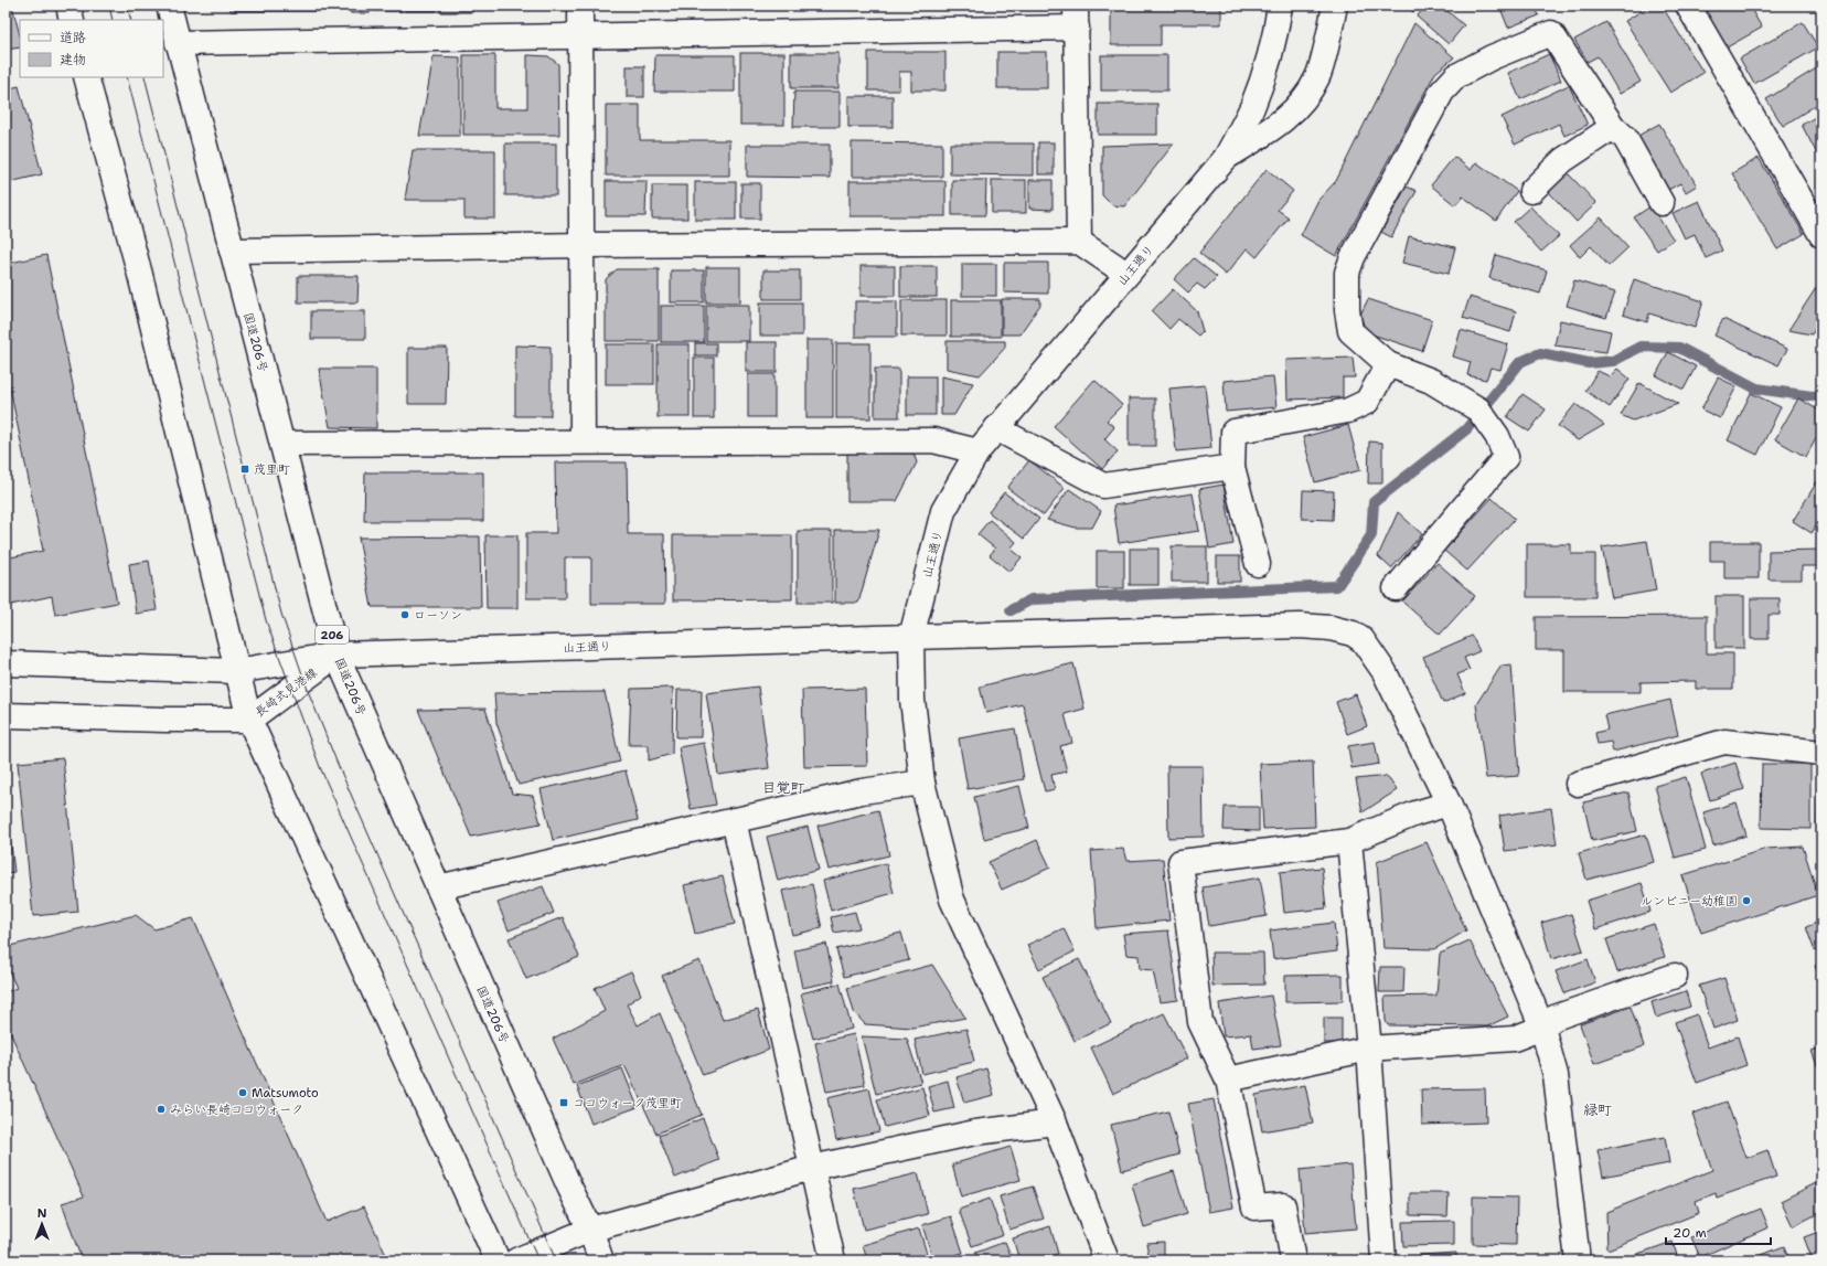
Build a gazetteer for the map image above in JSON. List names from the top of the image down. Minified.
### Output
{"streets":{"main road":["山王通り","国道206号","206","長崎式見港線"]},"crossings":[["山王通り","国道206号"],["山王通り","長崎式見港線"],["国道206号","長崎式見港線"]],"districts":["目覚町","緑町"],"places":{"transit":["茂里町","ココウォーク茂里町"],"other":["ローソン","ルンビニー幼稚園","Matsumoto","みらい長崎ココウォーク"]},"legend":["道路","建物"],"scale_bar":"20 m","north":"top"}
